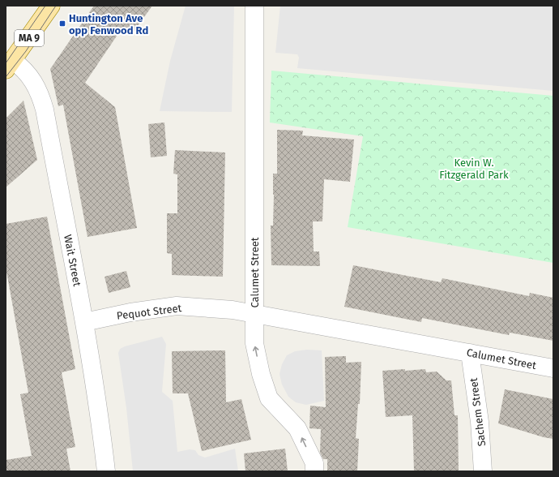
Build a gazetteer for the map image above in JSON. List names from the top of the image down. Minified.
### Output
{"streets":{"main road":["MA 9"],"street":["Wait Street","Calumet Street","Pequot Street","Sachem Street"]},"crossings":[["MA 9","Wait Street"],["Wait Street","Pequot Street"],["Calumet Street","Pequot Street"],["Calumet Street","Sachem Street"]],"parks":["Kevin W. Fitzgerald Park"],"places":{"transit":["Huntington Ave opp Fenwood Rd"]}}
